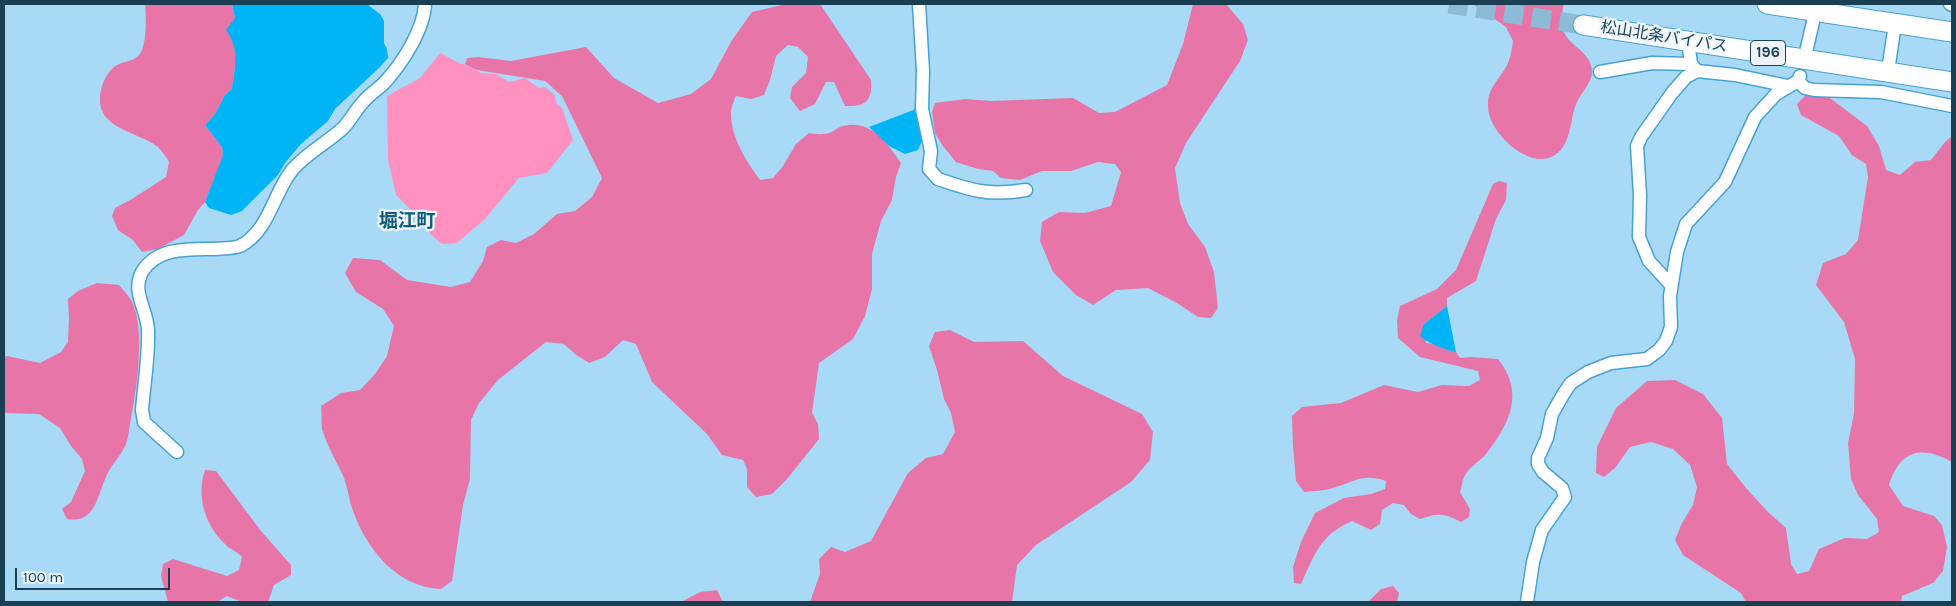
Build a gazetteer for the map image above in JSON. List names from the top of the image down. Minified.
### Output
{"streets":{"highway":["松山北条バイパス","196"]},"districts":["堀江町"],"scale_bar":"100 m"}
